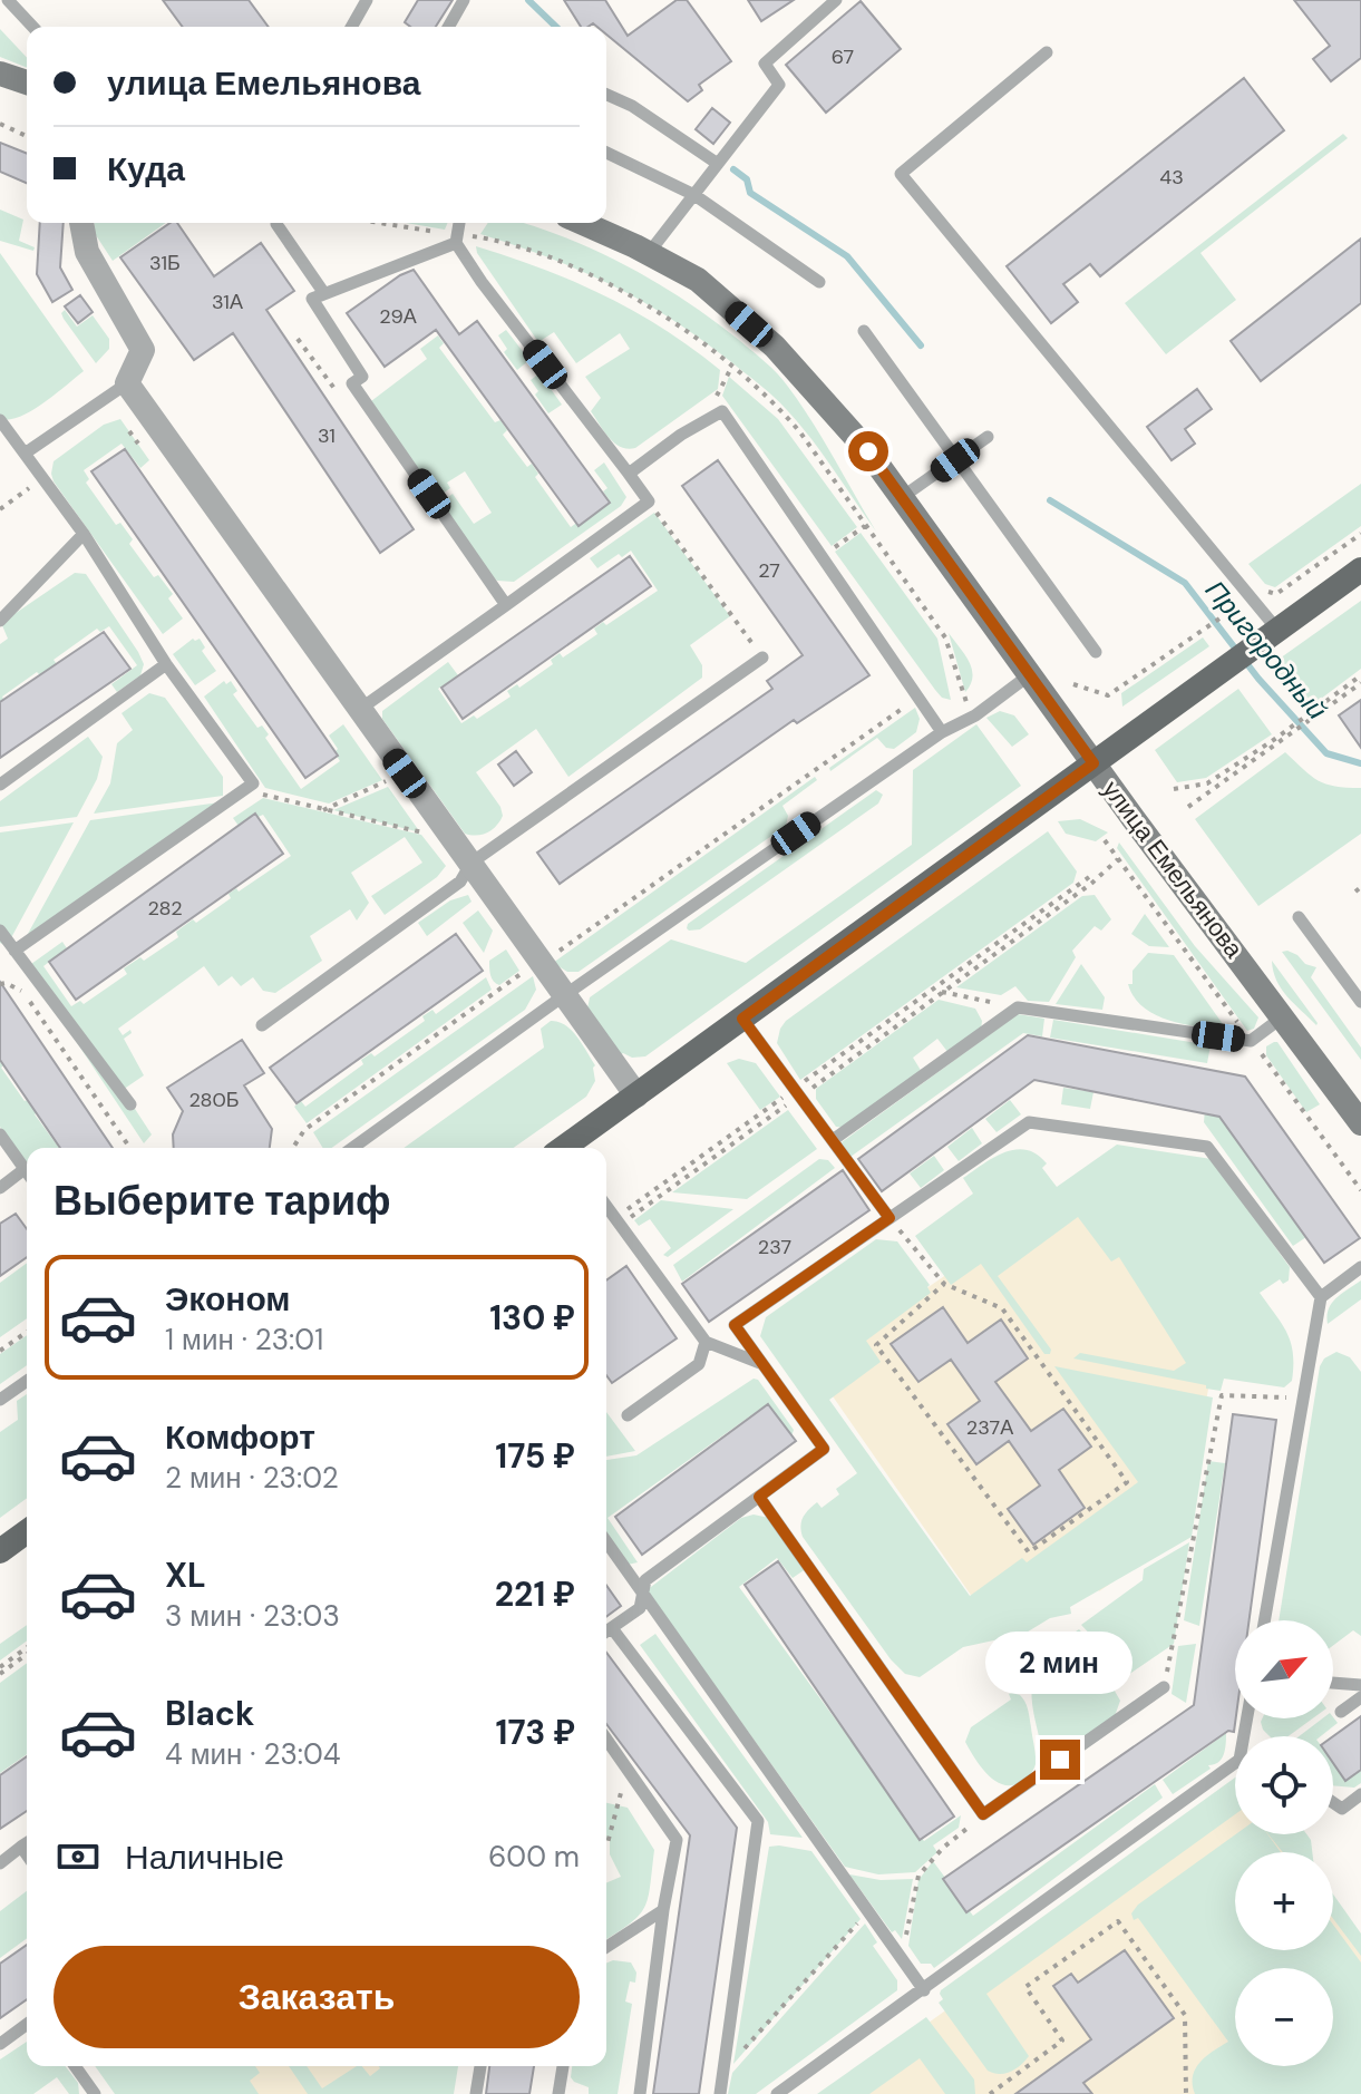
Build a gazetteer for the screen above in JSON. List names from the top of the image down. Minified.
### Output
{"streets":{"main road":["улица Емельянова"]},"water":["Пригородный"],"house_numbers":["67","43","31Б","31А","29А","31","27","282","280Б","237","237А"],"north":"top right","page":{"banner":["улица Емельянова","Куда"],"heading":"Выберите тариф","list":[{"name":"Эконом","note":"1 мин · 23:01","value":"130 ₽"},{"name":"Комфорт","note":"2 мин · 23:02","value":"175 ₽"},{"name":"XL","note":"3 мин · 23:03","value":"221 ₽"},{"name":"Black","note":"4 мин · 23:04","value":"173 ₽"}],"map_buttons":["+","−"],"bubble":"2 мин","pay":["Наличные","600 m"],"buttons":"Заказать"}}
